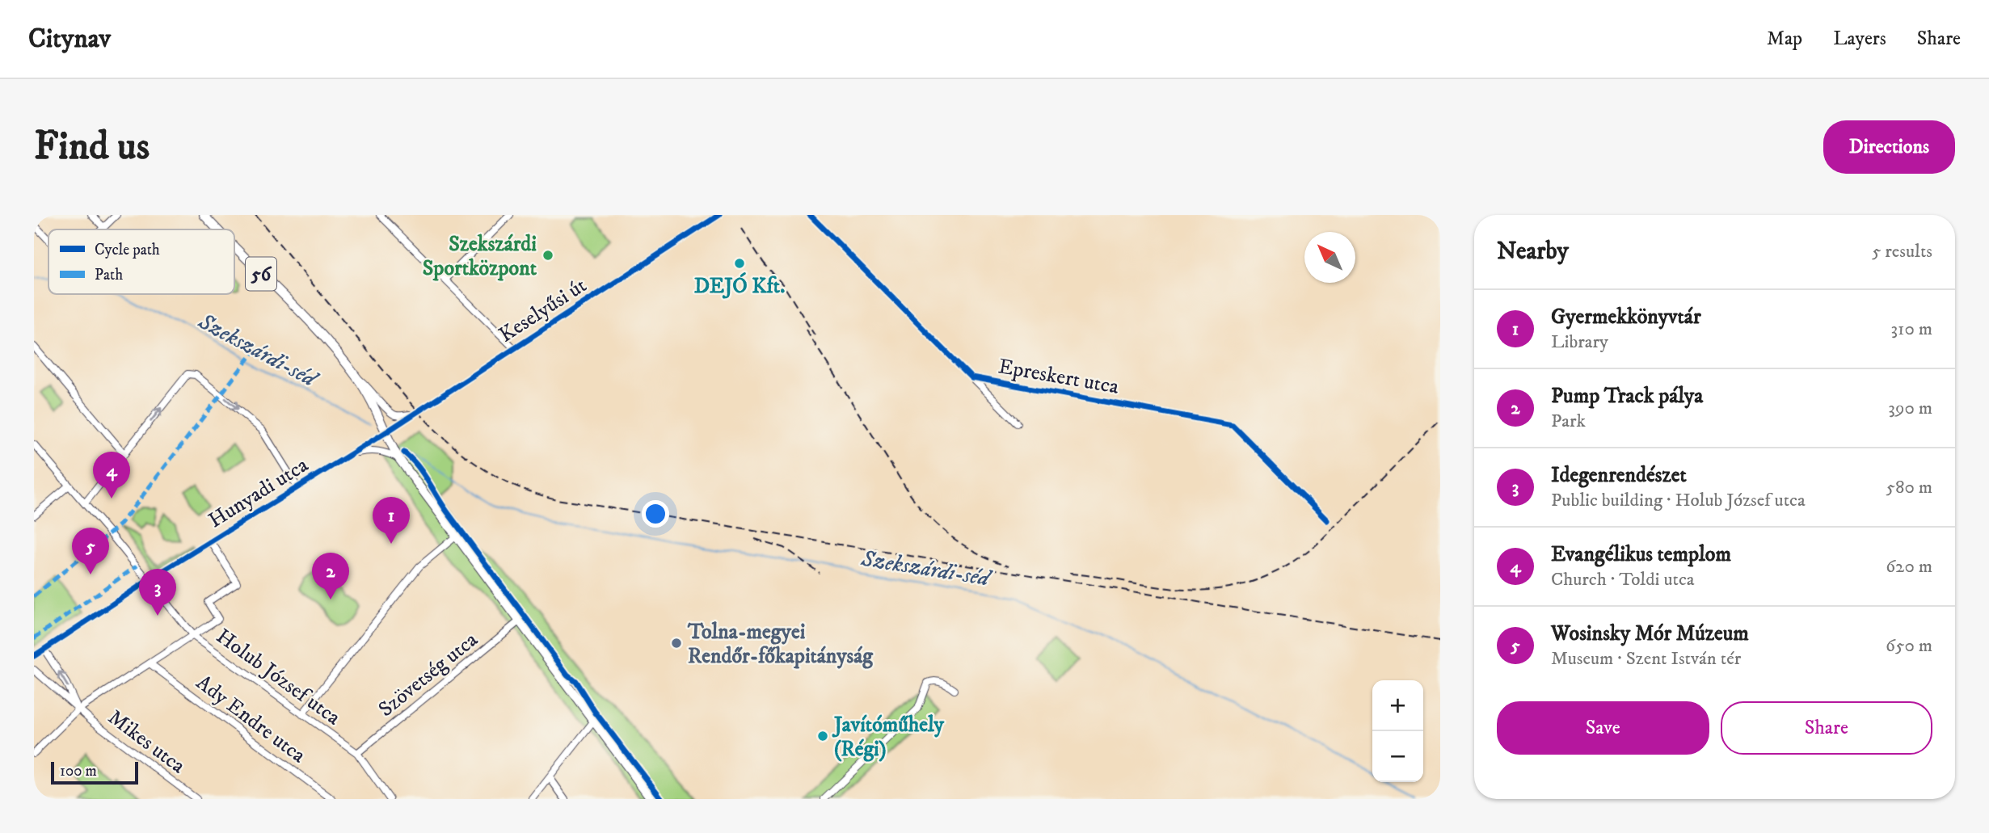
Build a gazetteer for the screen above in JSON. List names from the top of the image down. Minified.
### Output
{"streets":{"main road":["56"],"street":["Keselyűsi út","Epreskert utca","Hunyadi utca","Szövetség utca","Holub József utca","Ady Endre utca","Mikes utca"]},"crossings":[["56","Keselyűsi út"],["56","Hunyadi utca"],["56","Szövetség utca"],["Keselyűsi út","Hunyadi utca"],["Hunyadi utca","Holub József utca"],["Hunyadi utca","Mikes utca"],["Szövetség utca","Holub József utca"]],"water":["Szekszárdi-séd"],"places":["Szekszárdi Sportközpont","DEJÓ Kft.","Tolna-megyei Rendőr-főkapitányság","Javítóműhely (Régi)"],"legend":["Cycle path","Path"],"scale_bar":"100 m","north":"top left","page":{"header":"Citynav","nav":["Map","Layers","Share"],"buttons":["Directions",["Save","Share"]],"title":"Find us","heading":["Nearby","5 results"],"list":[{"mark":"1","name":"Gyermekkönyvtár","note":"Library","value":"310 m"},{"mark":"2","name":"Pump Track pálya","note":"Park","value":"390 m"},{"mark":"3","name":"Idegenrendészet","note":"Public building · Holub József utca","value":"580 m"},{"mark":"4","name":"Evangélikus templom","note":"Church · Toldi utca","value":"620 m"},{"mark":"5","name":"Wosinsky Mór Múzeum","note":"Museum · Szent István tér","value":"650 m"}],"pins":["4","1","5","2","3"],"map_buttons":["+","−"],"scale":"100 m"}}
